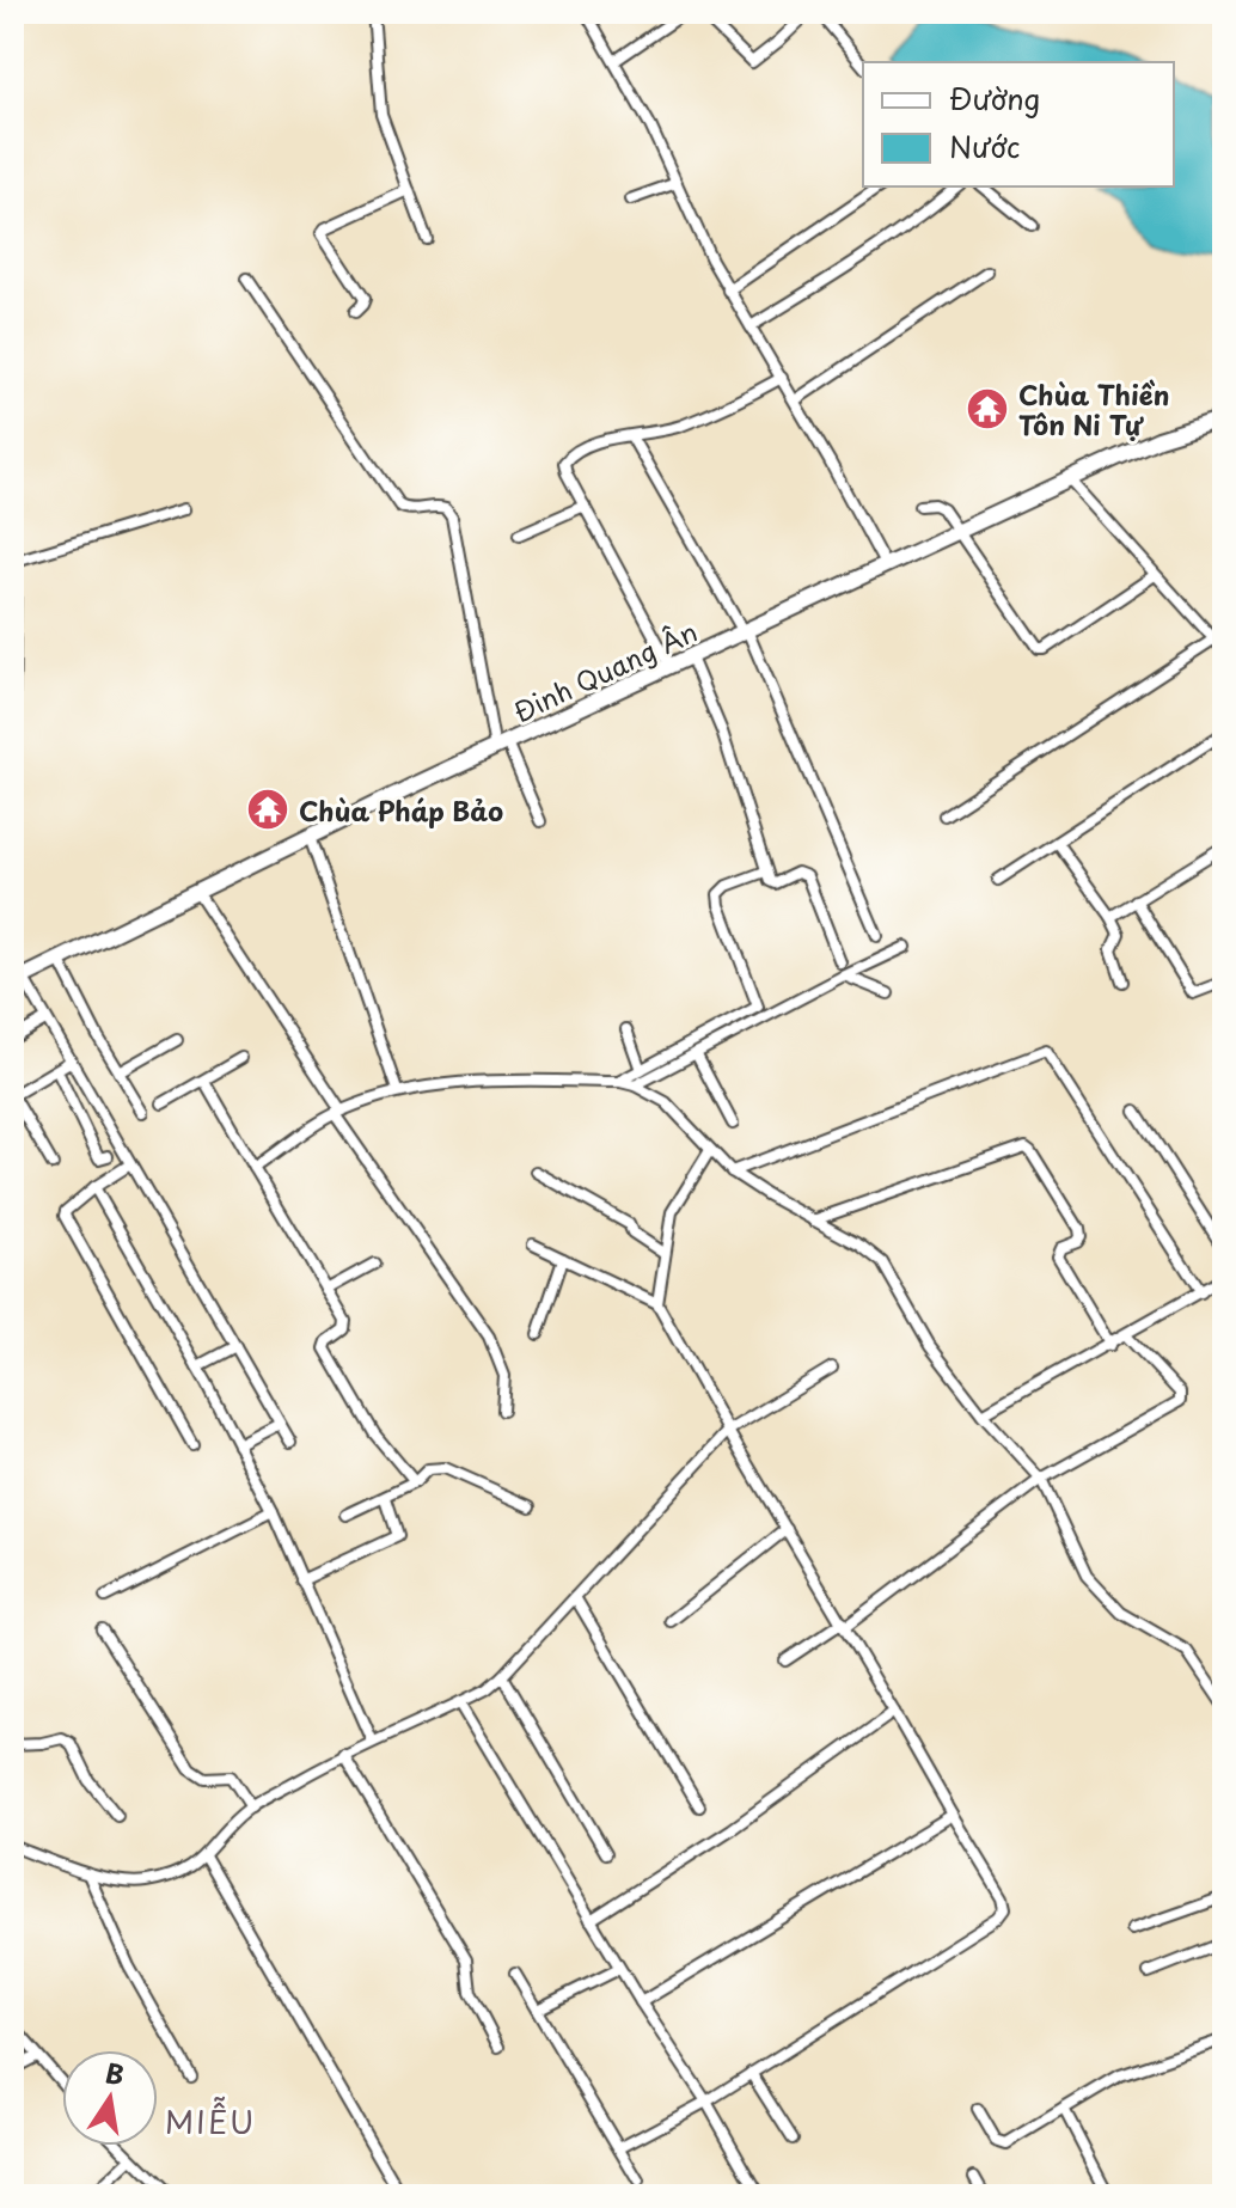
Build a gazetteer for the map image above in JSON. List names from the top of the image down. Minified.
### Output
{"streets":{"street":["Đinh Quang Ân"]},"districts":["MIỄU"],"places":{"temple":["Chùa Thiền Tôn Ni Tự","Chùa Pháp Bảo"]},"legend":["Đường","Nước"],"north":"top"}
